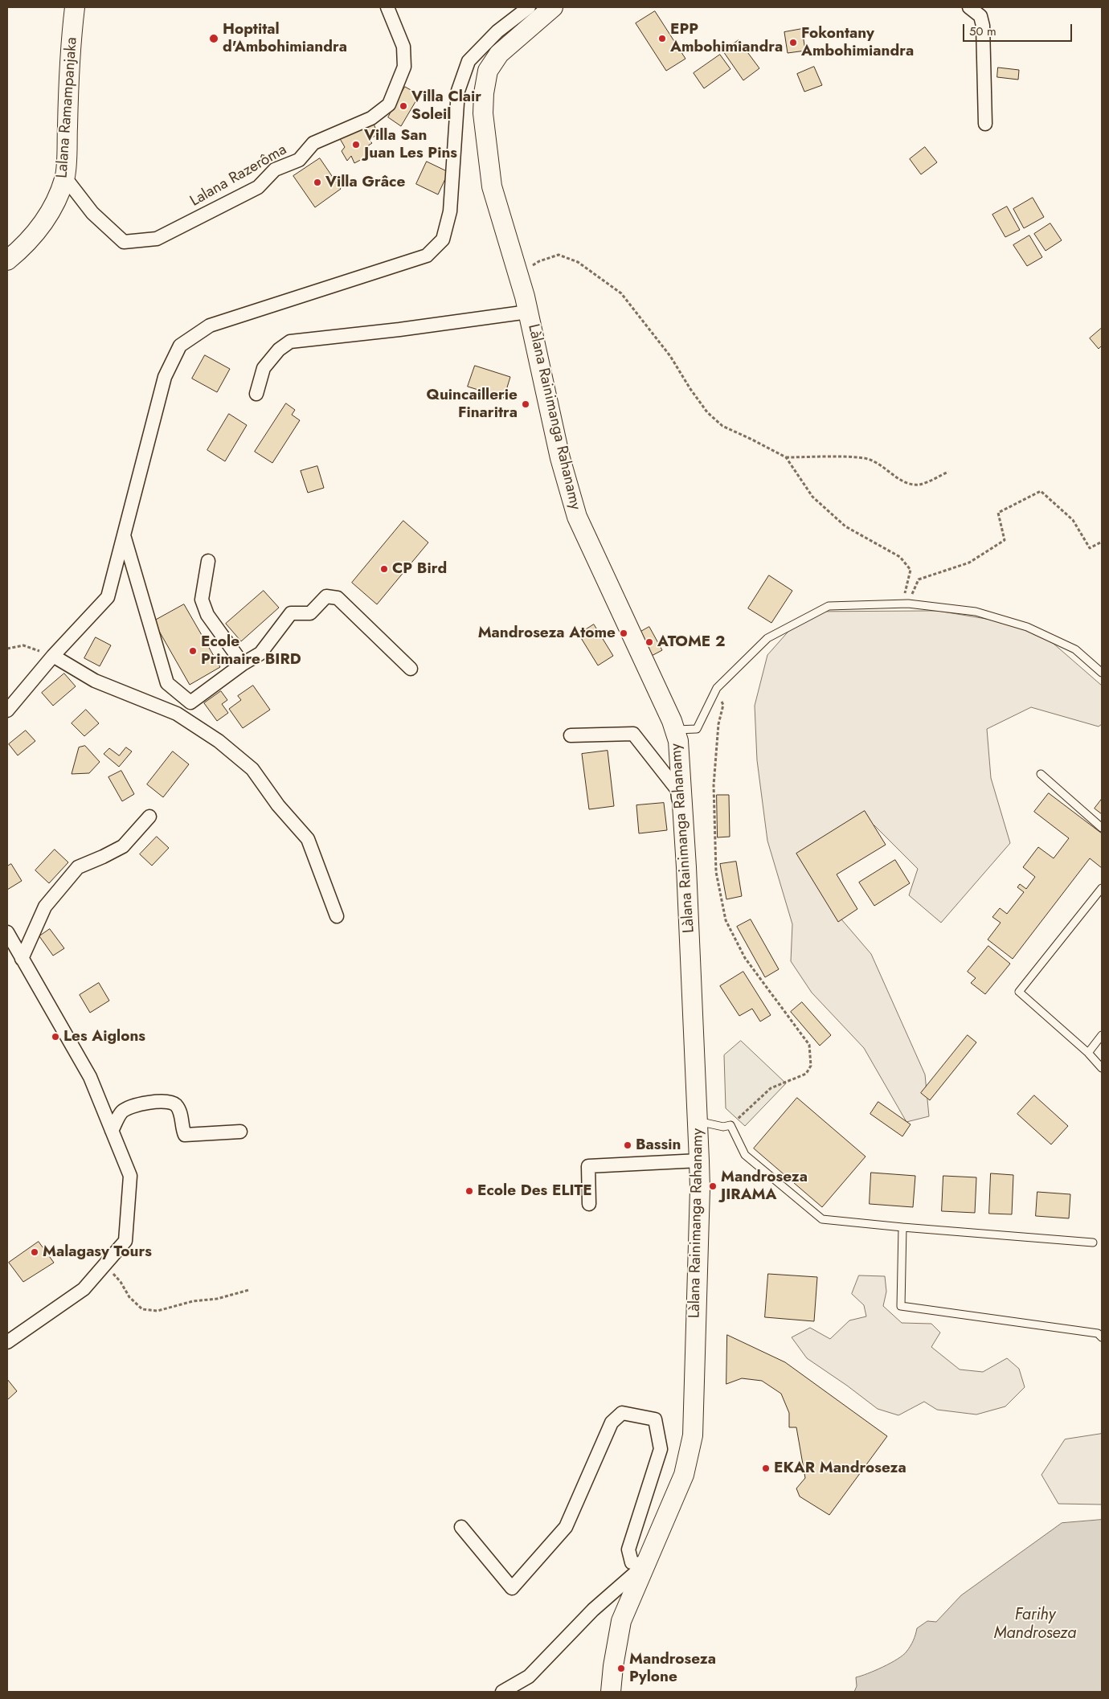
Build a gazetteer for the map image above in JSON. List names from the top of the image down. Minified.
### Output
{"streets":{"main road":["Lalana Ramampanjaka","Làlana Rainimanga Rahanamy"],"street":["Lalana Razerôma"]},"crossings":[["Lalana Ramampanjaka","Lalana Razerôma"]],"water":["Farihy Mandroseza"],"places":["Hoptital d'Ambohimiandra","EPP Ambohimiandra","Fokontany Ambohimiandra","Villa Clair Soleil","Villa San Juan Les Pins","Villa Grâce","Quincaillerie Finaritra","CP Bird","Mandroseza Atome","ATOME 2","Ecole Primaire BIRD","Les Aiglons","Bassin","Mandroseza JIRAMA","Ecole Des ELITE","Malagasy Tours","EKAR Mandroseza","Mandroseza Pylone"],"scale_bar":"50 m"}
